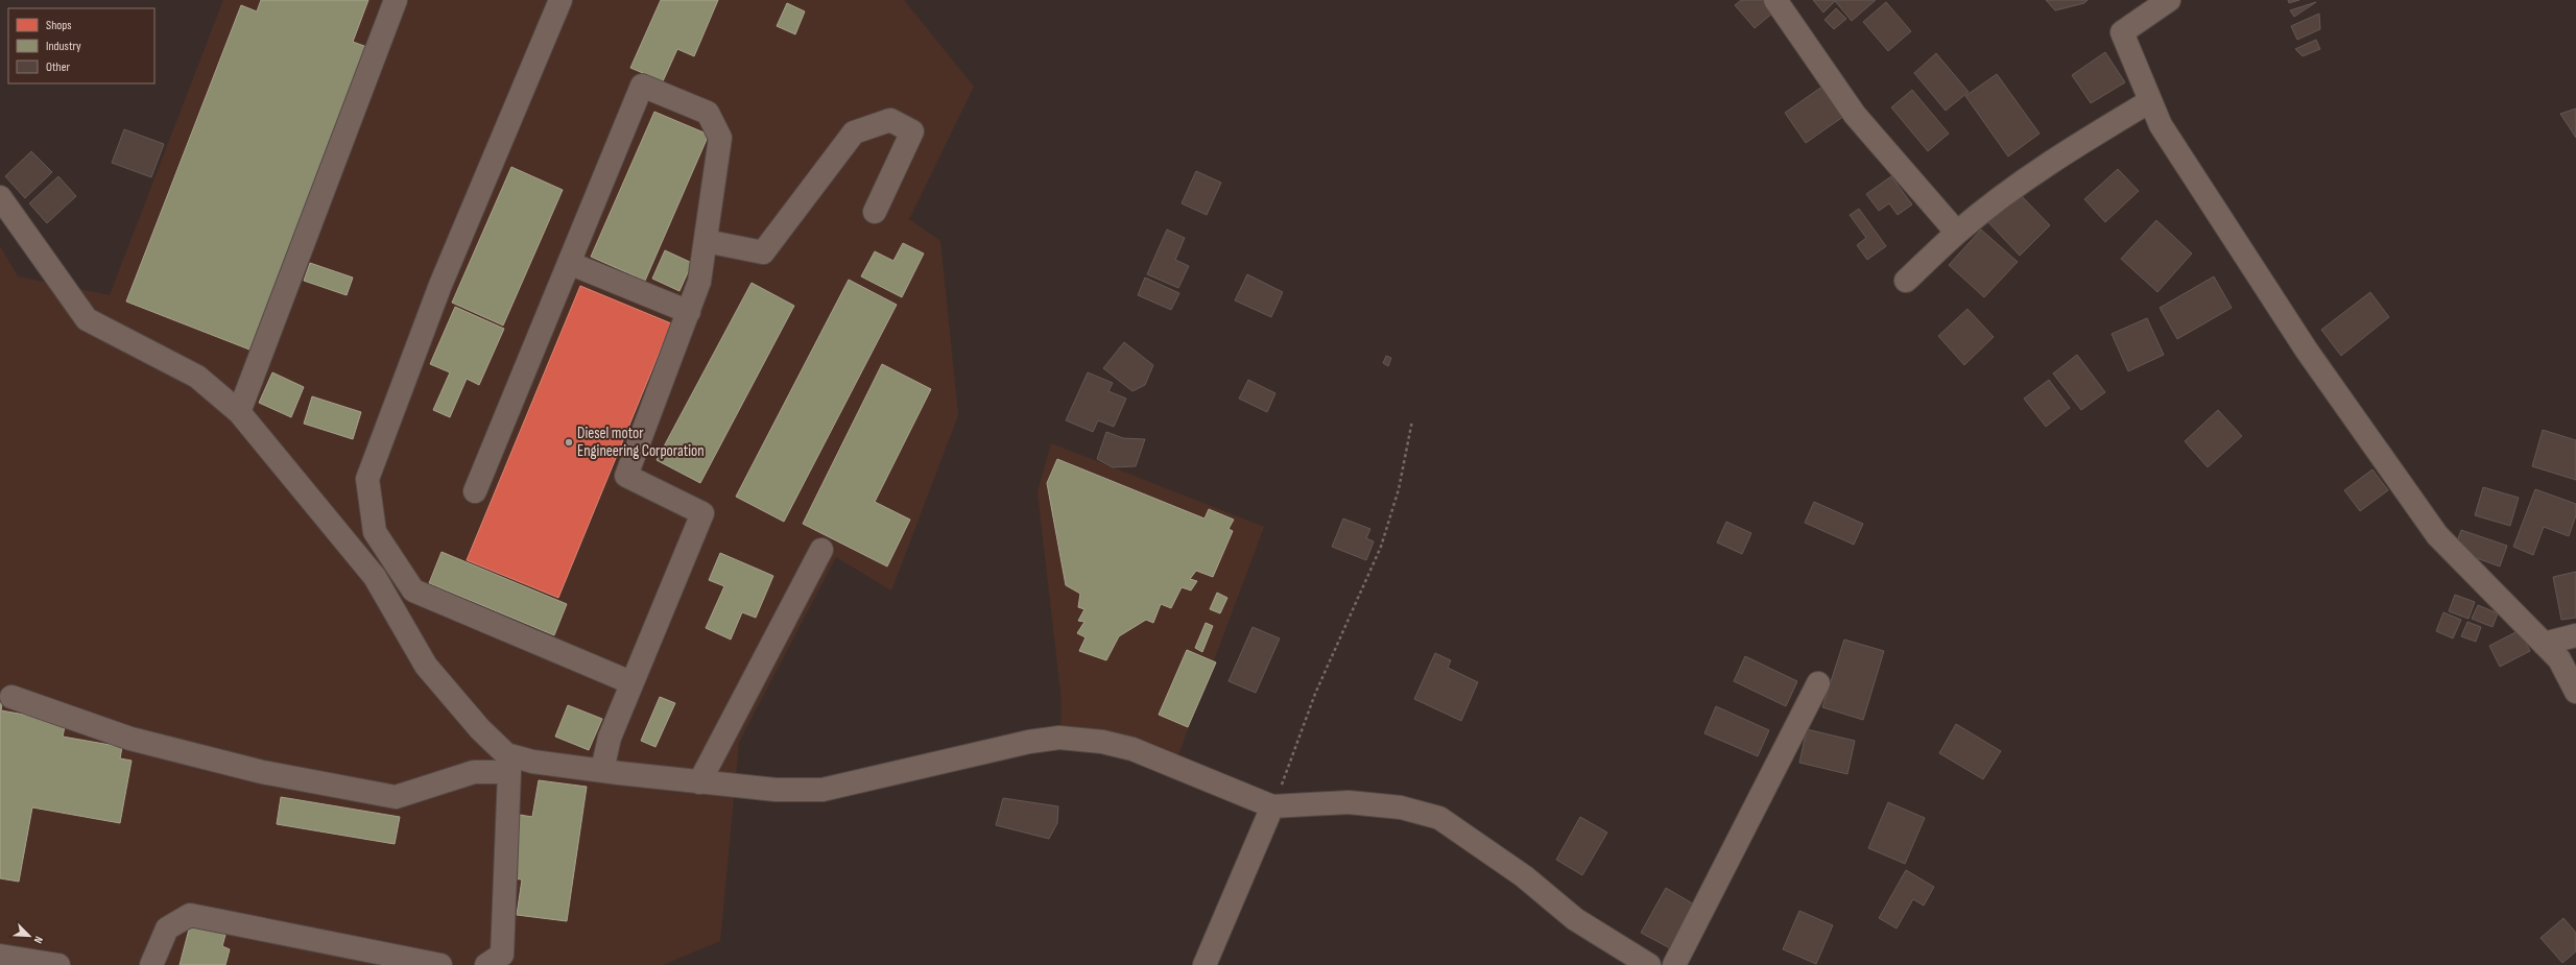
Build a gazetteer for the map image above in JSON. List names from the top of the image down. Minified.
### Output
{"places":["Diesel motor Engineering Corporation"],"legend":["Shops","Industry","Other"],"north":"bottom right"}
